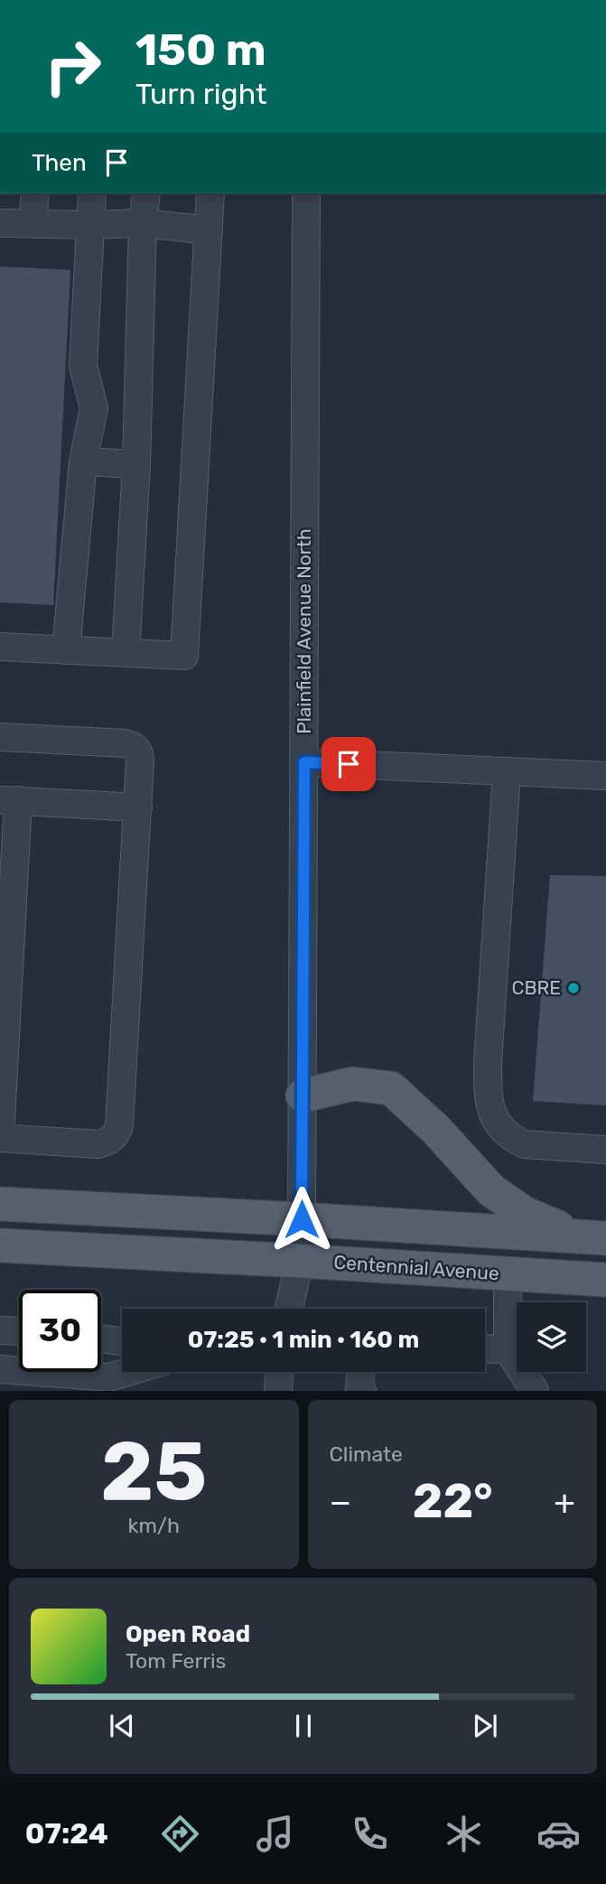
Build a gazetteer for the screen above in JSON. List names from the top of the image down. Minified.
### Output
{"streets":{"main road":["Centennial Avenue"],"street":["Plainfield Avenue North"]},"crossings":[["Plainfield Avenue North","Centennial Avenue"]],"places":["CBRE"],"page":{"turn":["150 m","Turn right"],"then":"Then","limit":"30","trip":"07:25 · 1 min · 160 m","tile":[["25","km/h"],"Climate"],"heat":["−","22°","+"],"song":["Open Road","Tom Ferris"],"tabs":"07:24"}}
